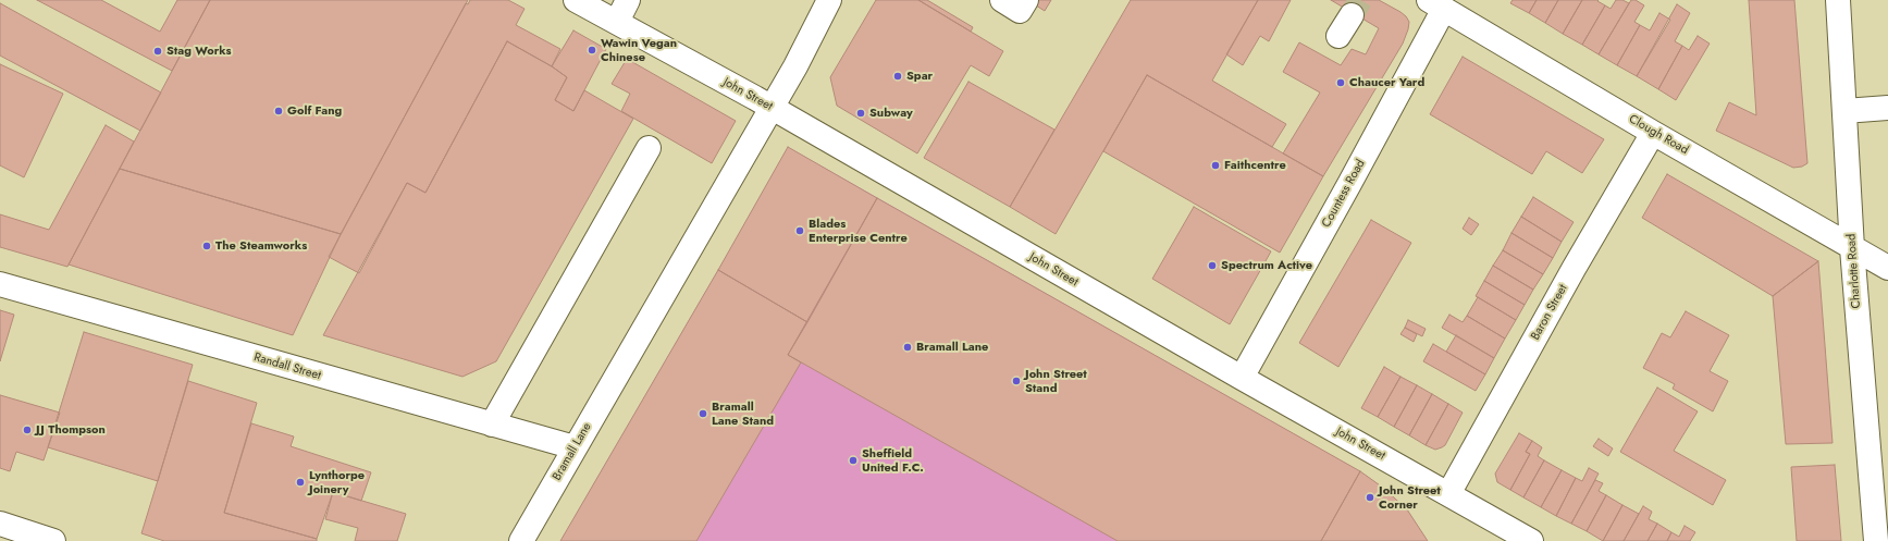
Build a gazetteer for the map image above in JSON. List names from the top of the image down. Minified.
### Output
{"streets":{"main road":["John Street","Clough Road","Countess Road","Charlotte Road","Baron Street","Randall Street","Bramall Lane"]},"crossings":[["John Street","Countess Road"],["John Street","Baron Street"],["John Street","Bramall Lane"],["Clough Road","Countess Road"],["Clough Road","Charlotte Road"],["Clough Road","Baron Street"],["Randall Street","Bramall Lane"]],"places":["Wawin Vegan Chinese","Stag Works","Spar","Chaucer Yard","Golf Fang","Subway","Faithcentre","Blades Enterprise Centre","The Steamworks","Spectrum Active","Bramall Lane","John Street Stand","Bramall Lane Stand","JJ Thompson","Sheffield United F.C.","Lynthorpe Joinery","John Street Corner"]}
